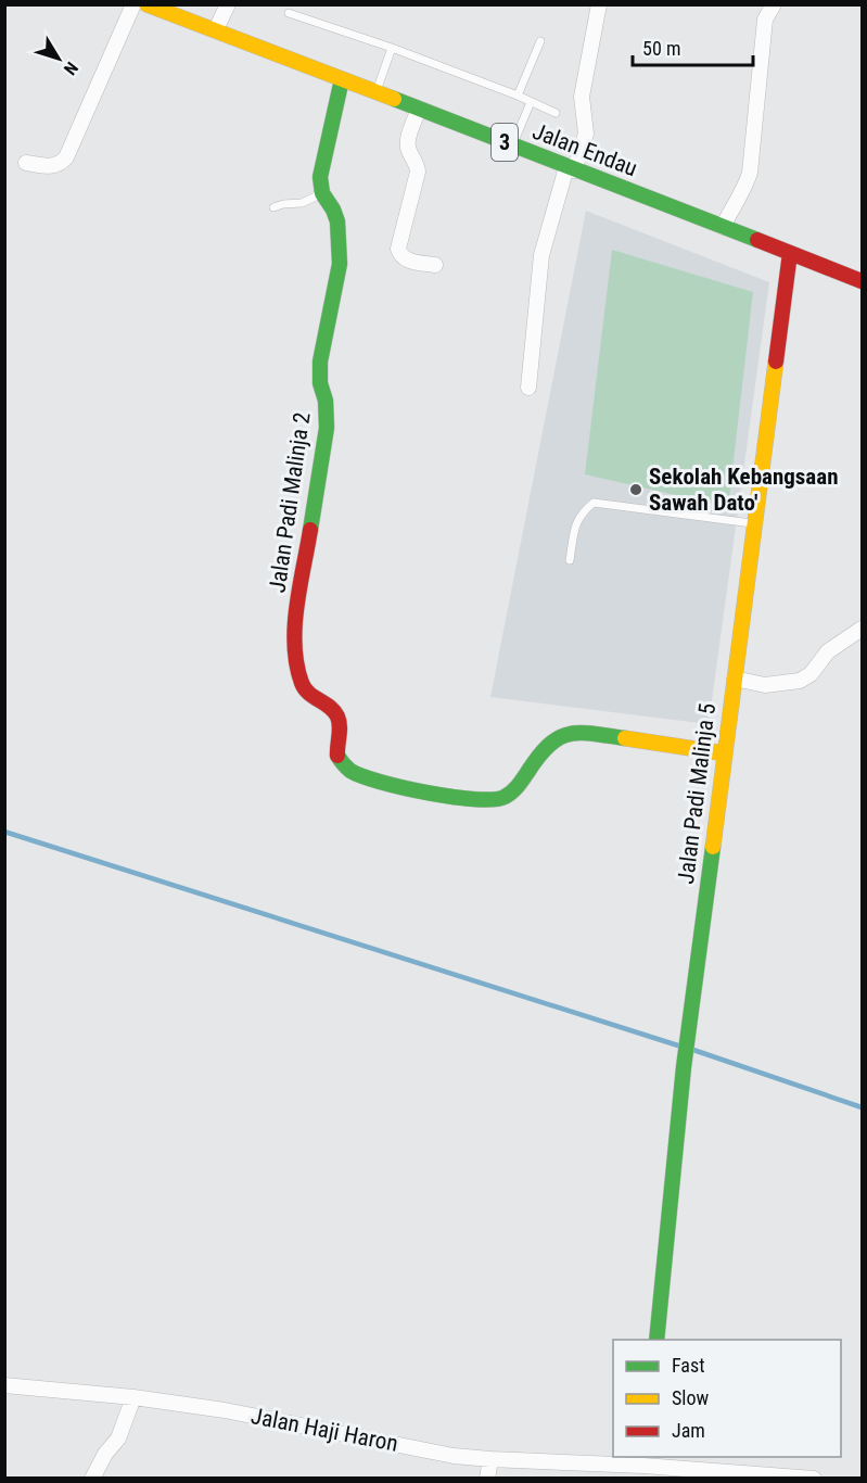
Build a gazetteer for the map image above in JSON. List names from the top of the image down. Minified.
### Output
{"streets":{"main road":["3","Jalan Endau","Jalan Padi Malinja 2","Jalan Padi Malinja 5"],"street":["Jalan Haji Haron"]},"crossings":[["Jalan Endau","Jalan Padi Malinja 2"],["Jalan Endau","Jalan Padi Malinja 5"],["Jalan Padi Malinja 2","Jalan Padi Malinja 5"]],"places":["Sekolah Kebangsaan Sawah Dato'"],"legend":["Fast","Slow","Jam"],"scale_bar":"50 m","north":"bottom right"}
